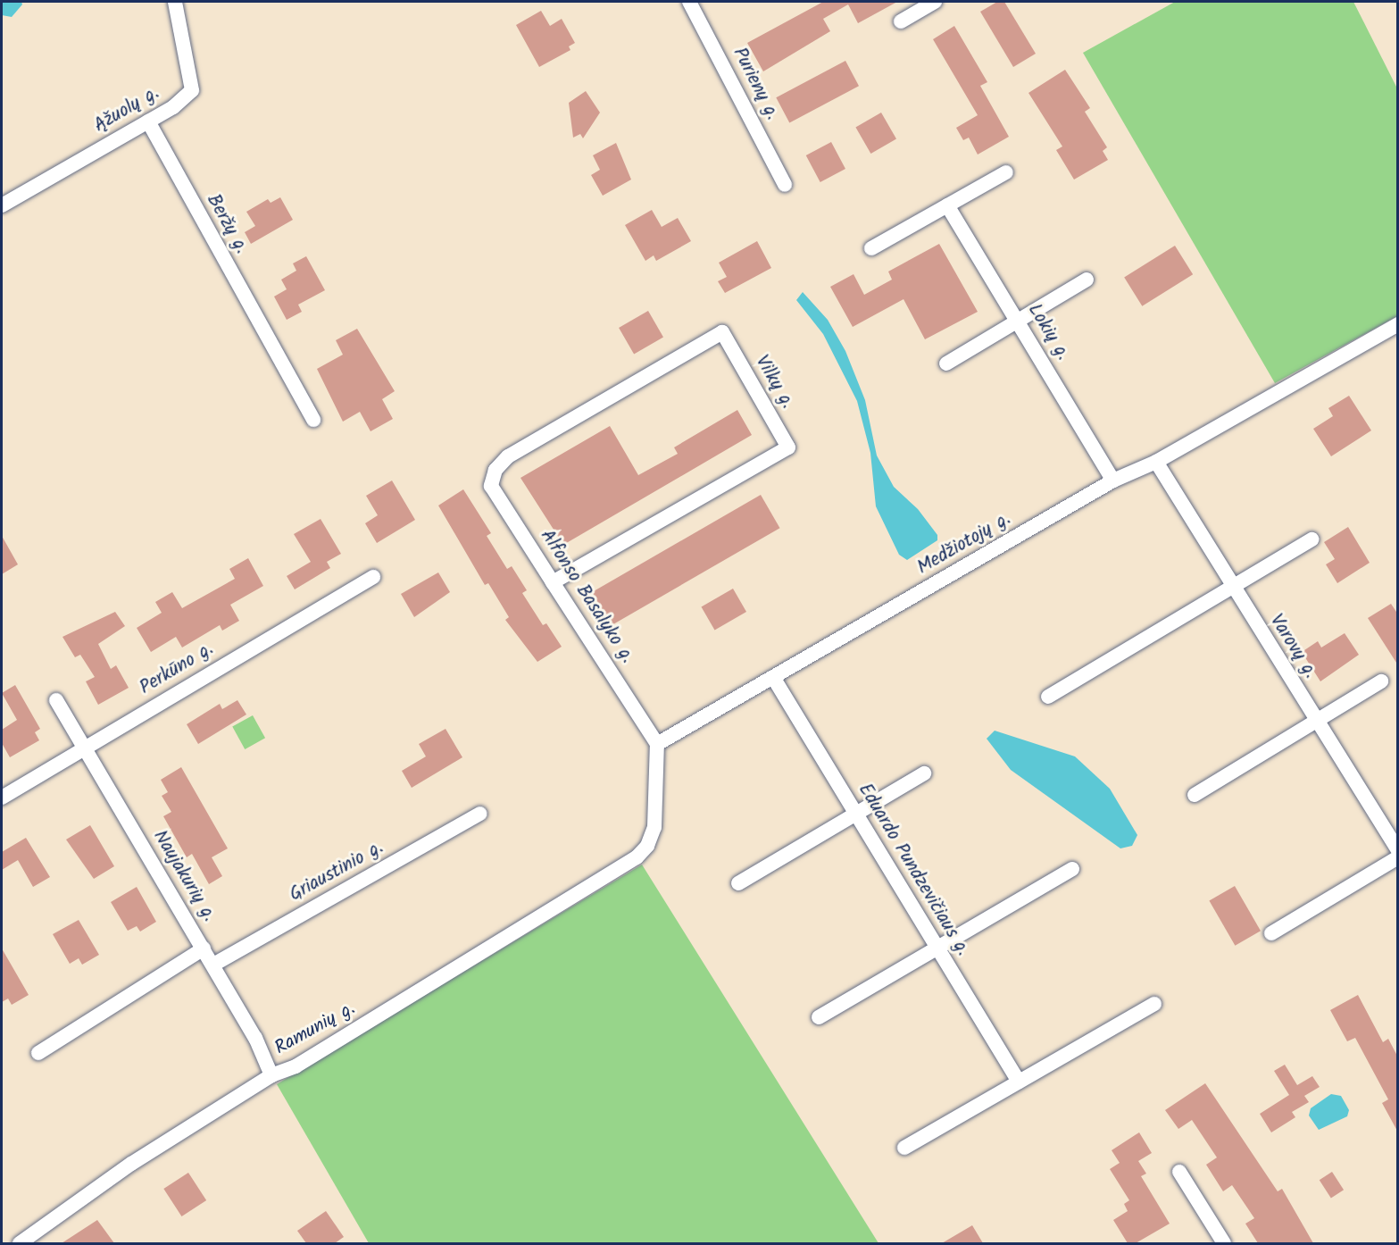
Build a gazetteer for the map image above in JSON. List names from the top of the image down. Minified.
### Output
{"streets":{"street":["Purienų g.","Ąžuolų g.","Beržų g.","Lokių g.","Vilkų g.","Medžiotojų g.","Alfonso Basalyko g.","Varovų g.","Perkūno g.","Eduardo Pundzevičiaus g.","Griaustinio g.","Naujakurių g.","Ramunių g."]},"crossings":[["Ąžuolų g.","Beržų g."],["Lokių g.","Medžiotojų g."],["Vilkų g.","Alfonso Basalyko g."],["Medžiotojų g.","Alfonso Basalyko g."],["Medžiotojų g.","Varovų g."],["Medžiotojų g.","Eduardo Pundzevičiaus g."],["Medžiotojų g.","Ramunių g."],["Alfonso Basalyko g.","Ramunių g."],["Perkūno g.","Naujakurių g."],["Griaustinio g.","Naujakurių g."],["Naujakurių g.","Ramunių g."]]}
